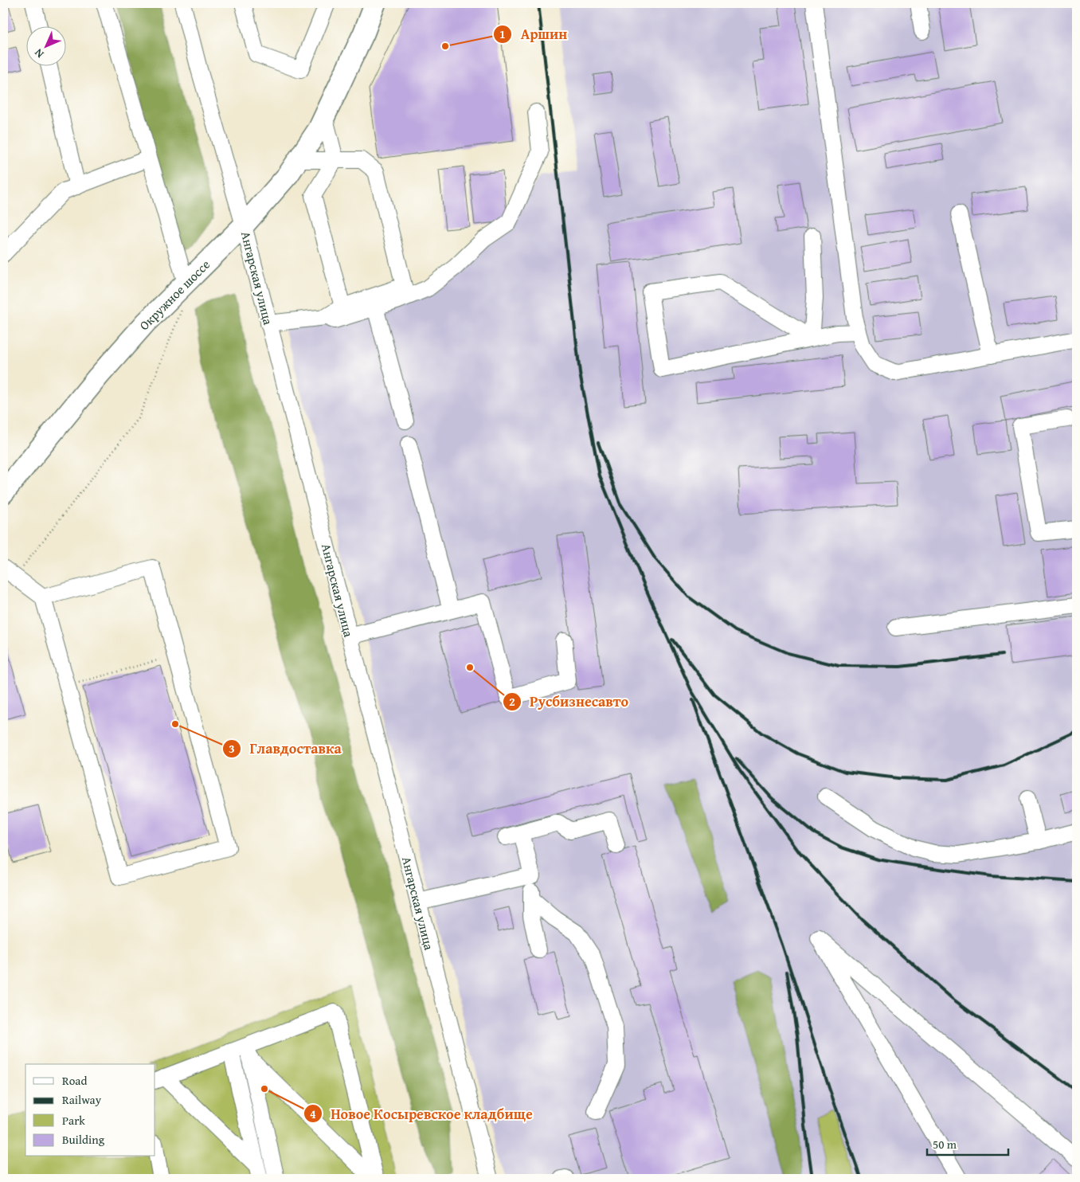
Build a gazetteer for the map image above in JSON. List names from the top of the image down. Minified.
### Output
{"streets":{"main road":["Окружное шоссе"],"street":["Ангарская улица"]},"crossings":[["Ангарская улица","Окружное шоссе"]],"places":["Аршин","Русбизнесавто","Главдоставка","Новое Косыревское кладбище"],"legend":["Road","Railway","Park","Building"],"scale_bar":"50 m","north":"bottom left"}
